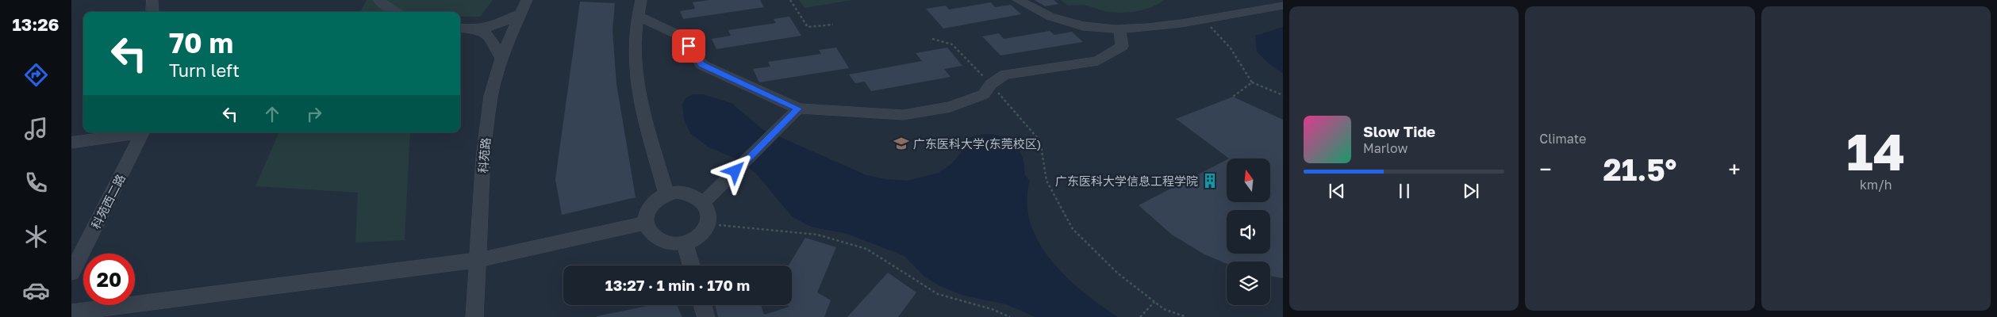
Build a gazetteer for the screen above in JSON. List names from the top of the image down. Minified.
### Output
{"streets":{"street":["科苑路","科苑西二路"]},"places":{"school or university":["广东医科大学(东莞校区)"],"building":["广东医科大学信息工程学院"]},"north":"top","page":{"tabs":"13:26","tile":["Climate",["14","km/h"]],"turn":["70 m","Turn left"],"song":["Slow Tide","Marlow"],"heat":["−","21.5°","+"],"limit":"20","trip":"13:27 · 1 min · 170 m"}}
